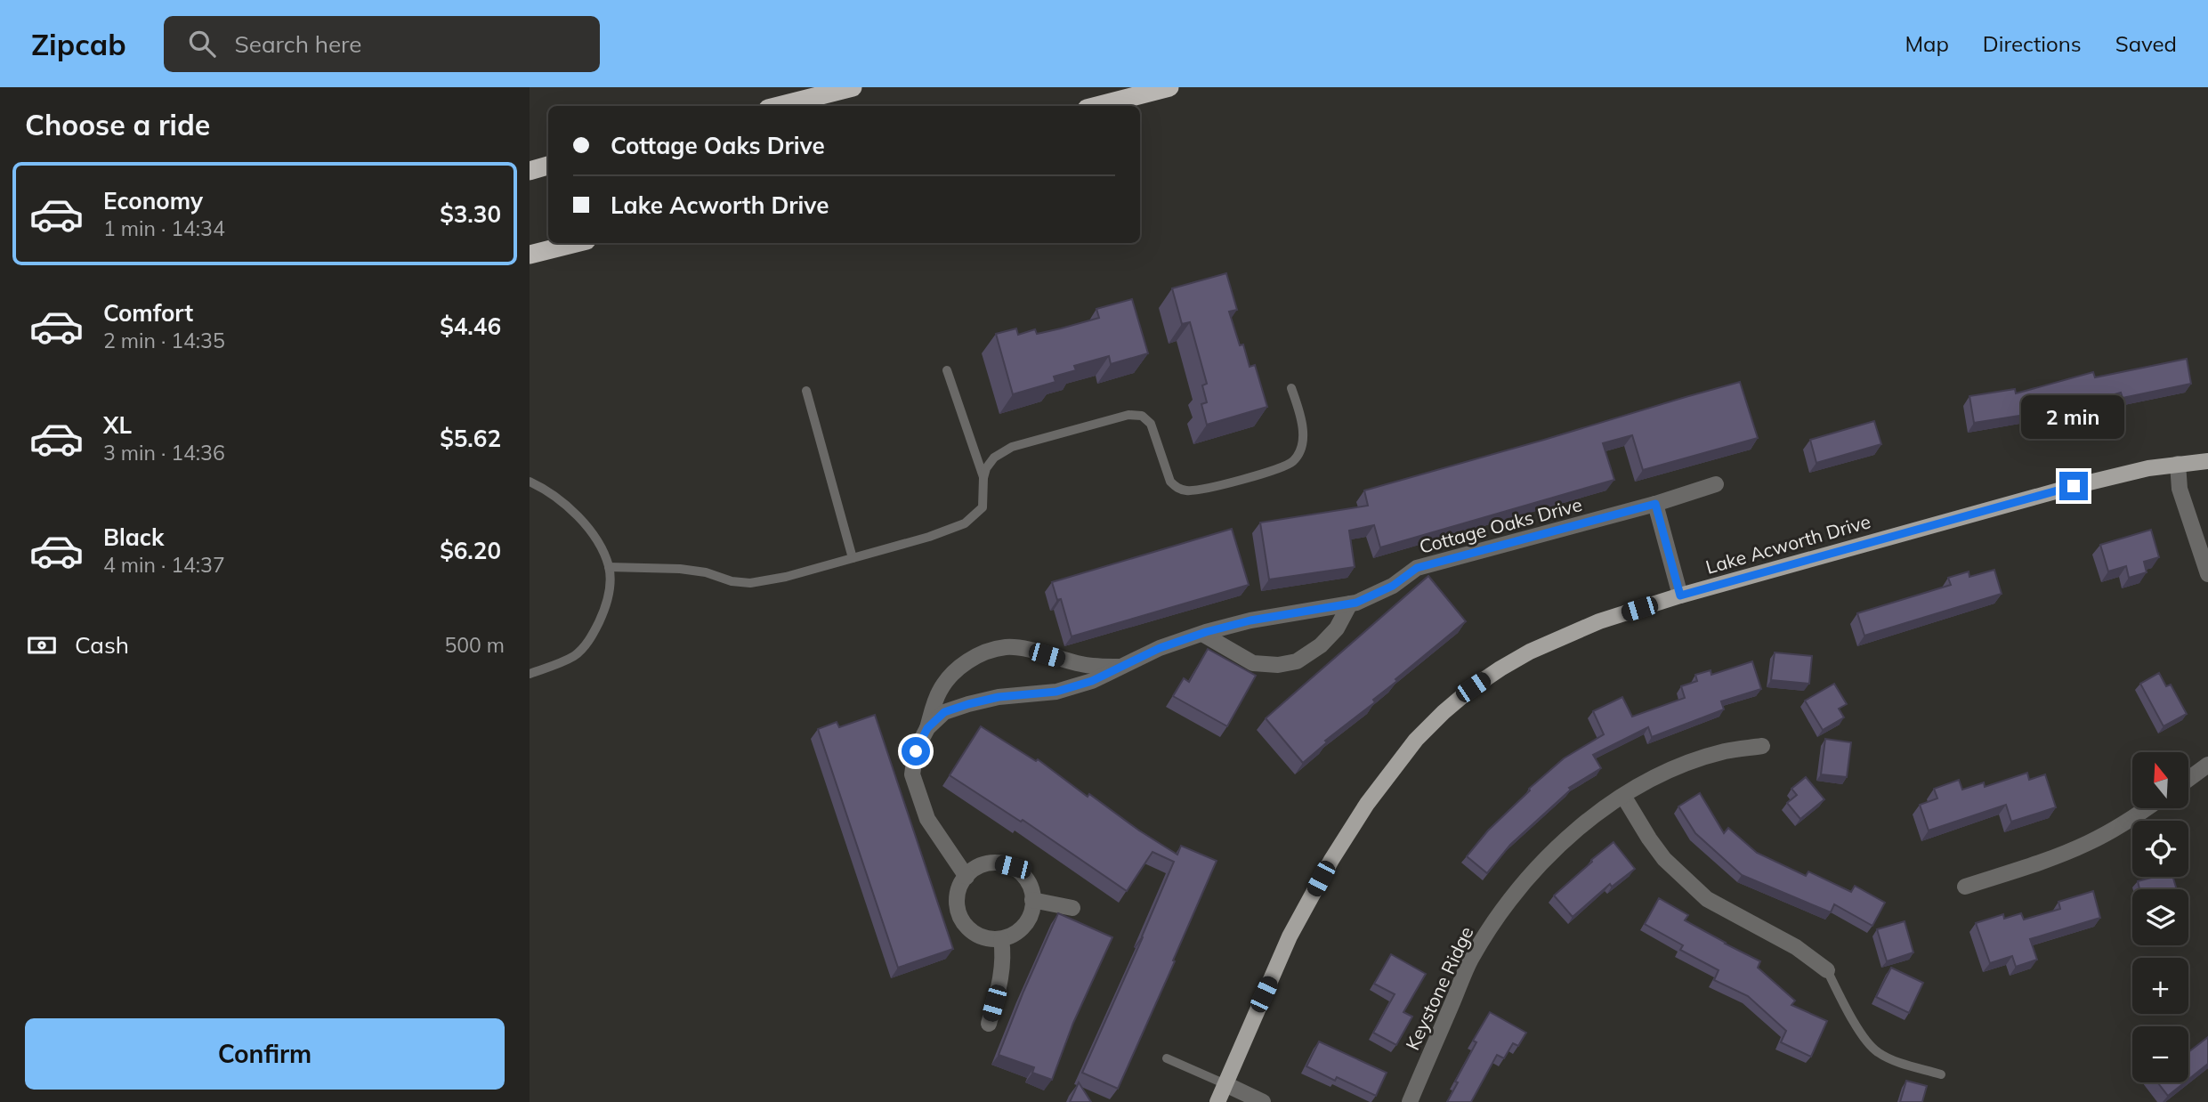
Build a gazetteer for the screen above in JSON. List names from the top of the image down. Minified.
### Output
{"streets":{"main road":["Lake Acworth Drive"],"street":["Cottage Oaks Drive","Keystone Ridge"]},"north":"top","page":{"header":"Zipcab","search":"Search here","nav":["Map","Directions","Saved"],"heading":"Choose a ride","banner":["Cottage Oaks Drive","Lake Acworth Drive"],"list":[{"name":"Economy","note":"1 min · 14:34","value":"$3.30"},{"name":"Comfort","note":"2 min · 14:35","value":"$4.46"},{"name":"XL","note":"3 min · 14:36","value":"$5.62"},{"name":"Black","note":"4 min · 14:37","value":"$6.20"}],"bubble":"2 min","pay":["Cash","500 m"],"map_buttons":["+","−"],"buttons":"Confirm"}}
